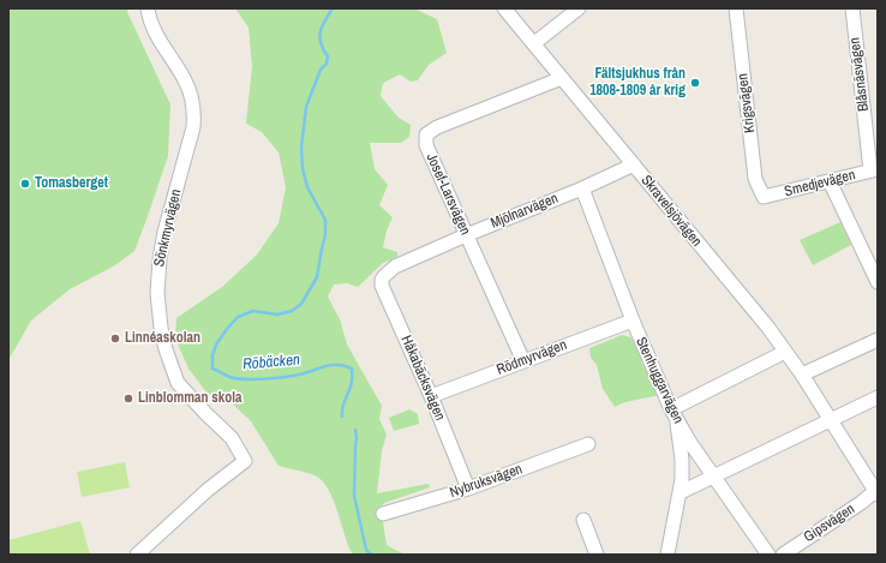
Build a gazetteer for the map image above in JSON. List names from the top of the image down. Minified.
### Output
{"streets":{"street":["Blåsnäsvägen","Krigsvägen","Smedjevägen","Josef-Larsvägen","Mjölnarvägen","Skravelsjövägen","Sönkmyrvägen","Rödmyrvägen","Håkabäcksvägen","Stenhuggarvägen","Nybruksvägen","Gipsvägen"]},"crossings":[["Blåsnäsvägen","Smedjevägen"],["Krigsvägen","Smedjevägen"],["Josef-Larsvägen","Mjölnarvägen"],["Josef-Larsvägen","Skravelsjövägen"],["Josef-Larsvägen","Rödmyrvägen"],["Mjölnarvägen","Skravelsjövägen"],["Mjölnarvägen","Håkabäcksvägen"],["Mjölnarvägen","Stenhuggarvägen"],["Skravelsjövägen","Gipsvägen"],["Rödmyrvägen","Håkabäcksvägen"],["Rödmyrvägen","Stenhuggarvägen"],["Håkabäcksvägen","Nybruksvägen"]],"water":["Röbäcken"],"places":["Fältsjukhus från 1808-1809 år krig","Tomasberget","Linnéaskolan","Linblomman skola"]}
